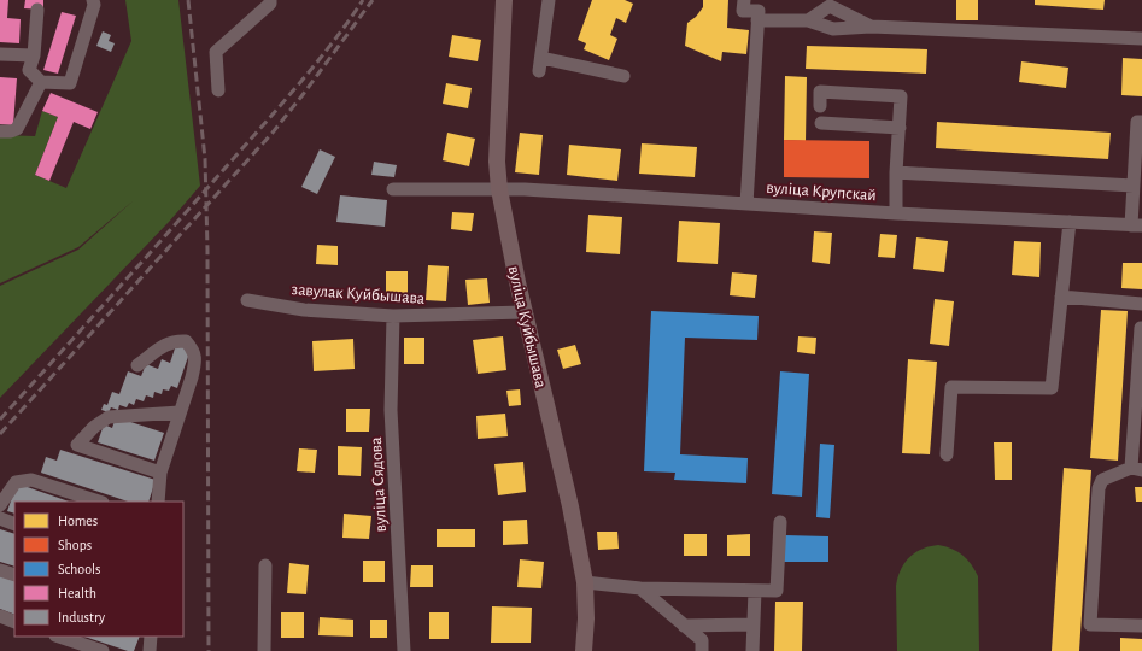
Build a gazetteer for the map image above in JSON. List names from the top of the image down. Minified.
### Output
{"streets":{"main road":["вуліца Куйбышава"],"street":["вуліца Крупскай","завулак Куйбышава","вуліца Сядова"]},"crossings":[["вуліца Крупскай","вуліца Куйбышава"],["завулак Куйбышава","вуліца Куйбышава"],["завулак Куйбышава","вуліца Сядова"]],"legend":["Homes","Shops","Schools","Health","Industry"]}
